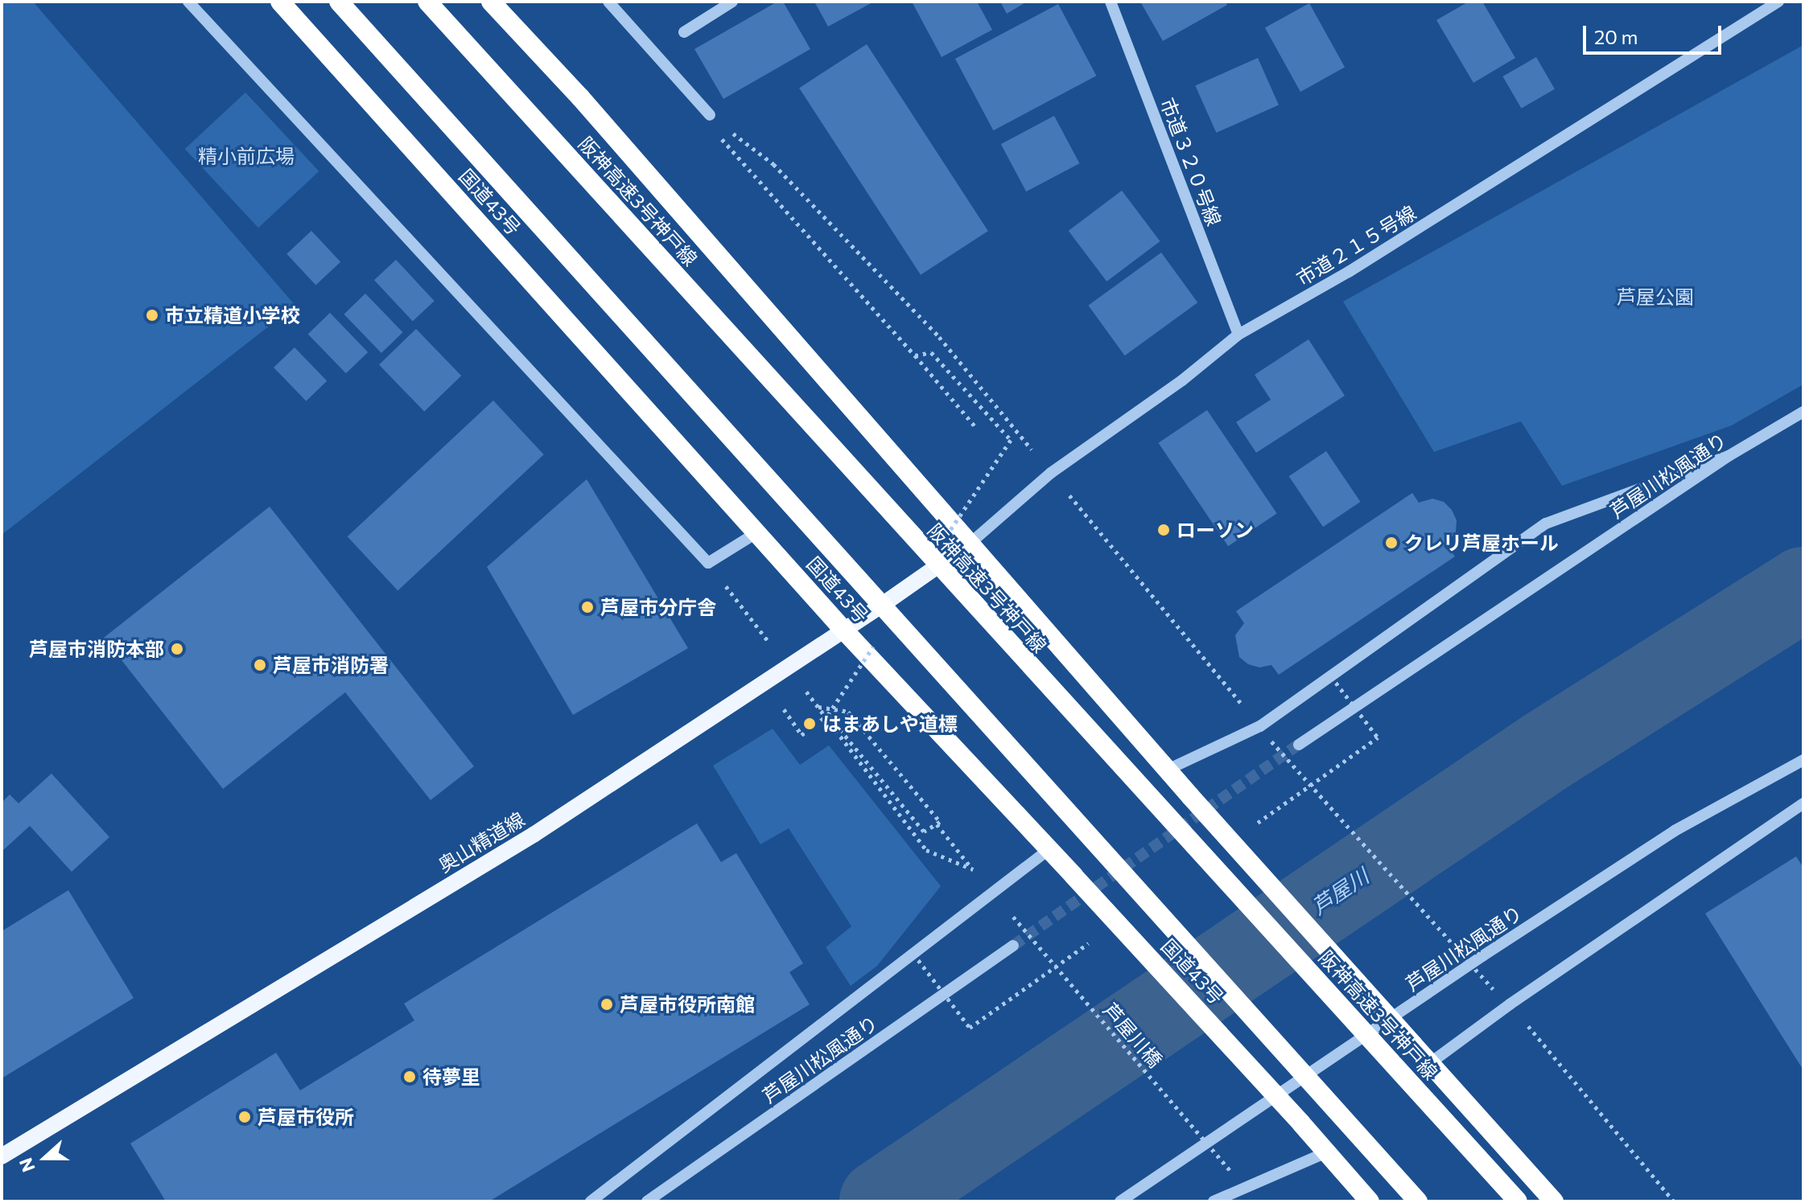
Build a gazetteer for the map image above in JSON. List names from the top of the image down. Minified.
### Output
{"streets":{"highway":["阪神高速3号神戸線","国道43号"],"main road":["奥山精道線"],"street":["市道３２０号線","市道２１５号線","芦屋川松風通り"],"path":["芦屋川橋"]},"crossings":[["市道３２０号線","市道２１５号線"],["国道43号","奥山精道線"],["市道２１５号線","奥山精道線"]],"water":["芦屋川"],"parks":["精小前広場","芦屋公園"],"places":["市立精道小学校","ローソン","クレリ芦屋ホール","芦屋市分庁舎","芦屋市消防本部","芦屋市消防署","はまあしや道標","芦屋市役所南館","待夢里","芦屋市役所"],"scale_bar":"20 m","north":"left"}
